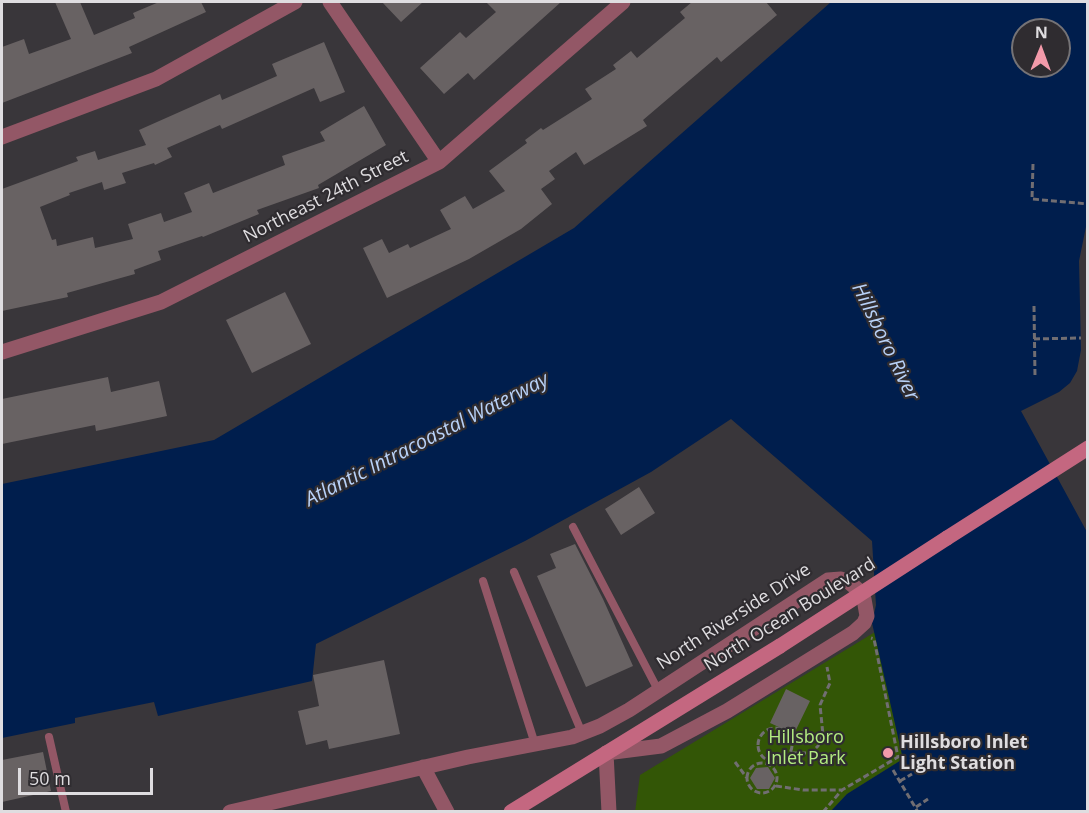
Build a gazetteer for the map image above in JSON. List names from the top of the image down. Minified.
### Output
{"streets":{"main road":["North Ocean Boulevard"],"street":["Northeast 24th Street","North Riverside Drive"]},"crossings":[["North Ocean Boulevard","North Riverside Drive"]],"water":["Hillsboro River","Atlantic Intracoastal Waterway"],"parks":["Hillsboro Inlet Park"],"places":["Hillsboro Inlet Light Station"],"scale_bar":"50 m","north":"top"}
